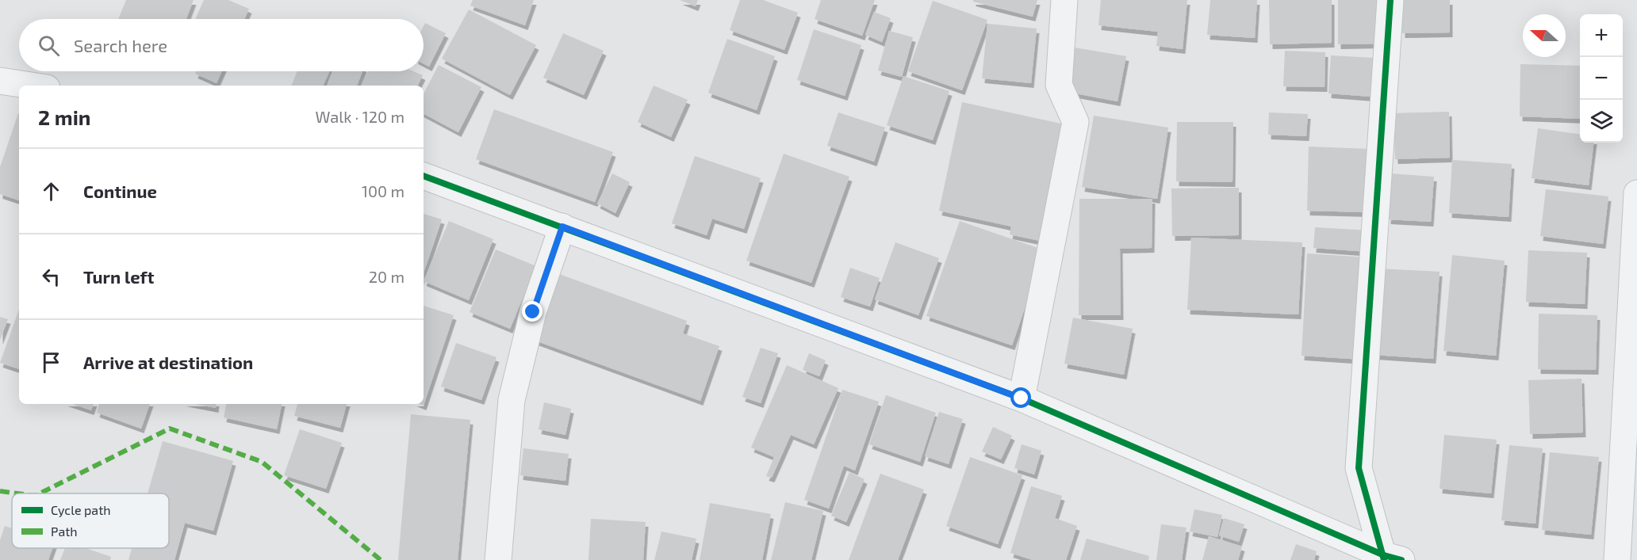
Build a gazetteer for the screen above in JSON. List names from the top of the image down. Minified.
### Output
{"legend":["Cycle path","Path"],"north":"left","page":{"map_buttons":["+","−"],"search":"Search here","heading":["2 min","Walk · 120 m"],"list":[["Continue","100 m"],["Turn left","20 m"],"Arrive at destination"]}}
